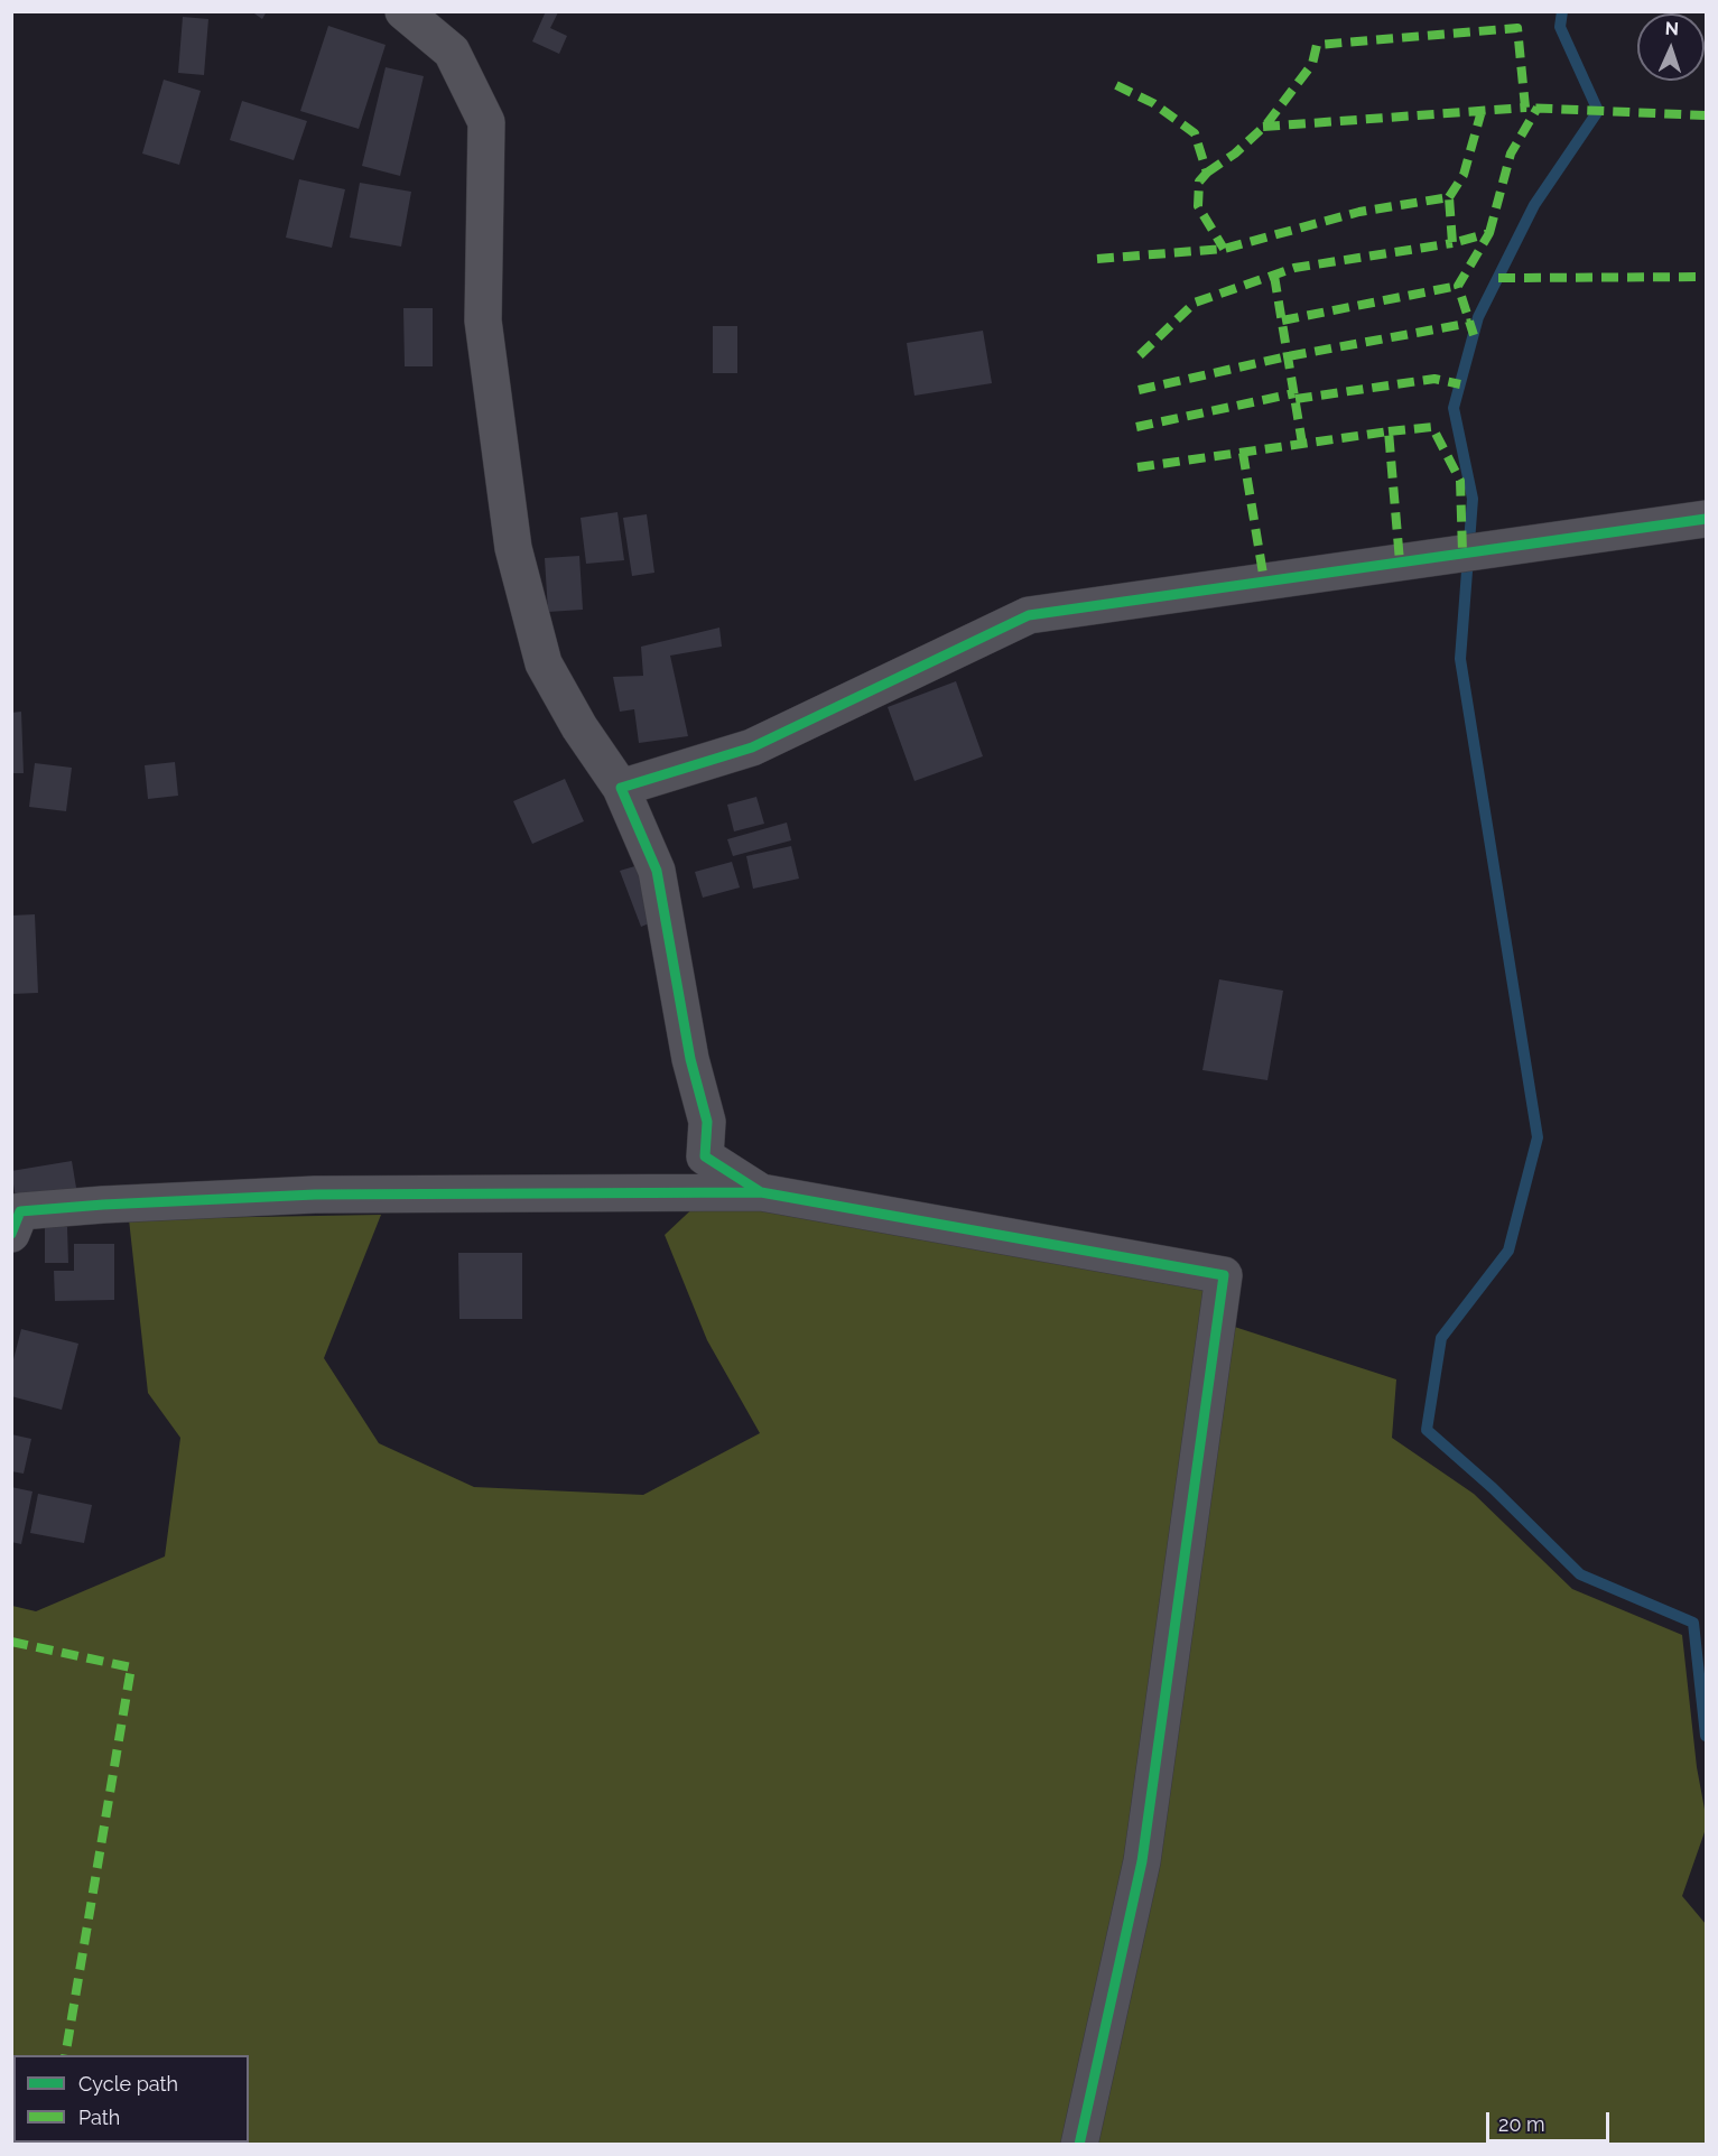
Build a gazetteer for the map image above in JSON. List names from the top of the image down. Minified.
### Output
{"legend":["Cycle path","Path"],"scale_bar":"20 m","north":"top"}
